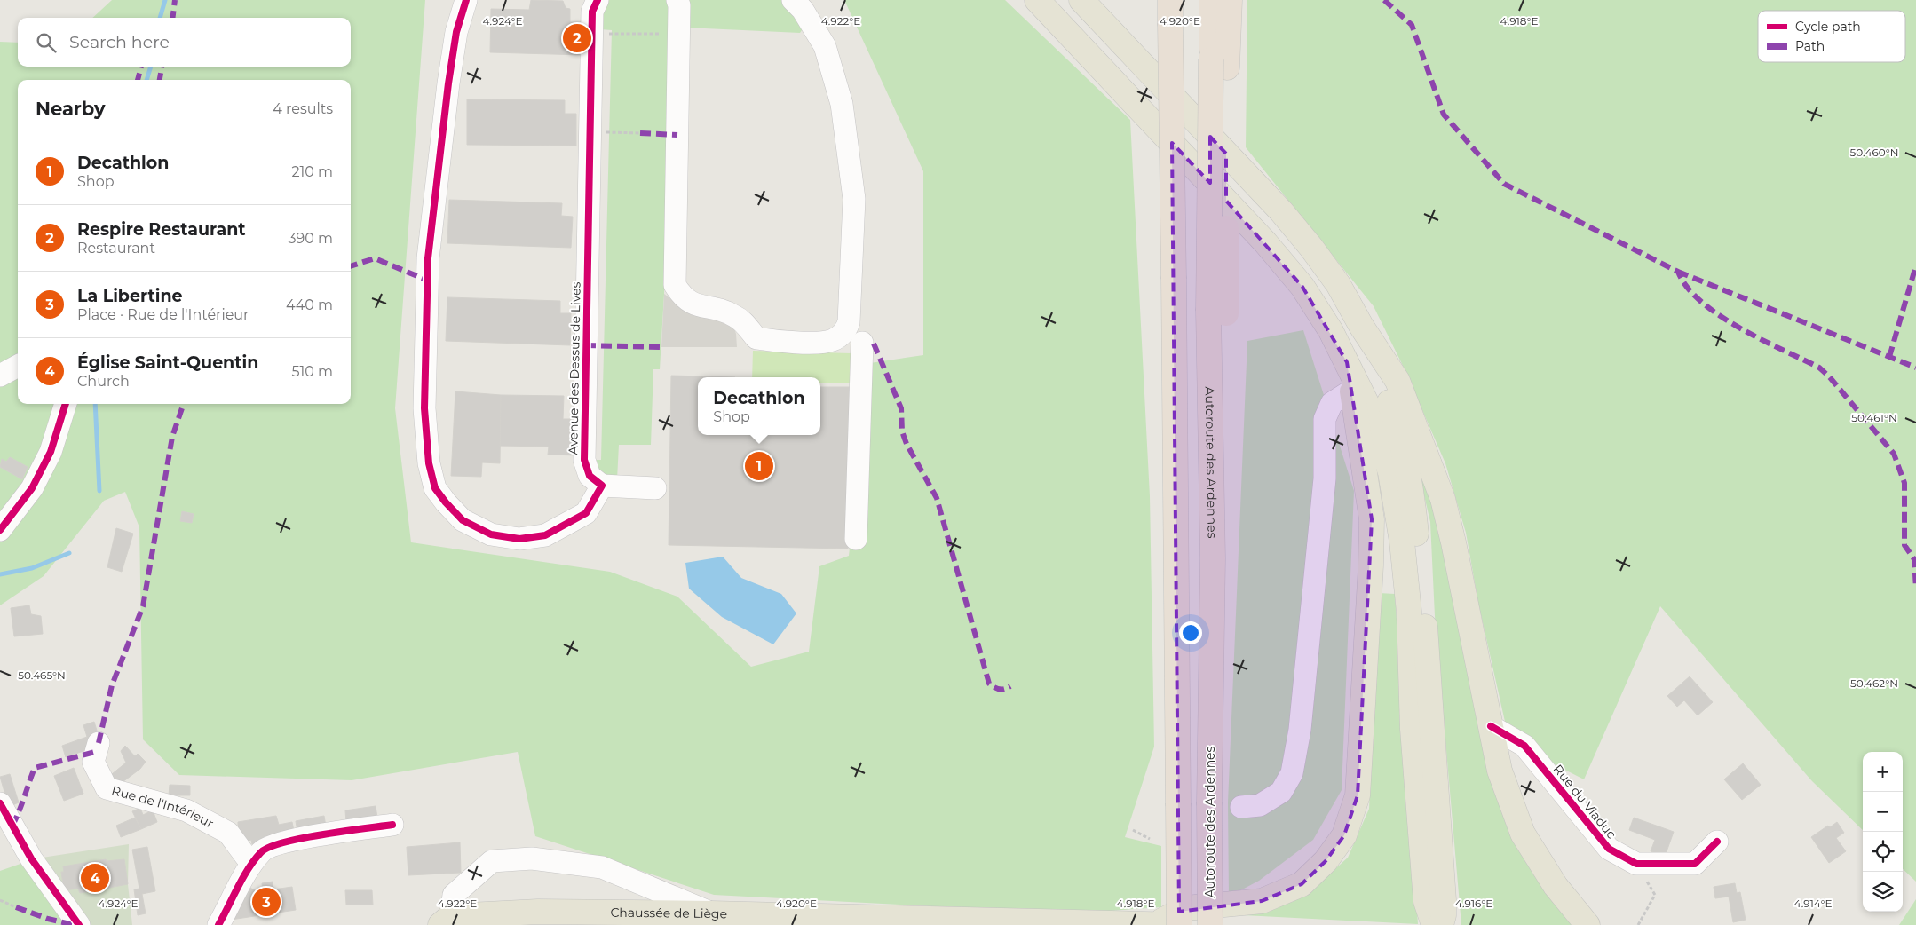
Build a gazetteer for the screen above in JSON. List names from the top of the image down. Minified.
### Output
{"streets":{"highway":["Autoroute des Ardennes"],"main road":["Chaussée de Liège"],"street":["Avenue des Dessus de Lives","Rue du Viaduc","Rue de l'Intérieur"]},"legend":["Cycle path","Path"],"page":{"search":"Search here","pins":["2","1","4","3"],"heading":["Nearby","4 results"],"list":[{"mark":"1","name":"Decathlon","note":"Shop","value":"210 m"},{"mark":"2","name":"Respire Restaurant","note":"Restaurant","value":"390 m"},{"mark":"3","name":"La Libertine","note":"Place · Rue de l'Intérieur","value":"440 m"},{"mark":"4","name":"Église Saint-Quentin","note":"Church","value":"510 m"}],"popup":["Decathlon","Shop"],"map_buttons":["+","−"]},"coordinates":["4.924°E","4.922°E","4.920°E","4.918°E","50.460°N","50.461°N","50.465°N","50.462°N","4.916°E","4.914°E"]}
